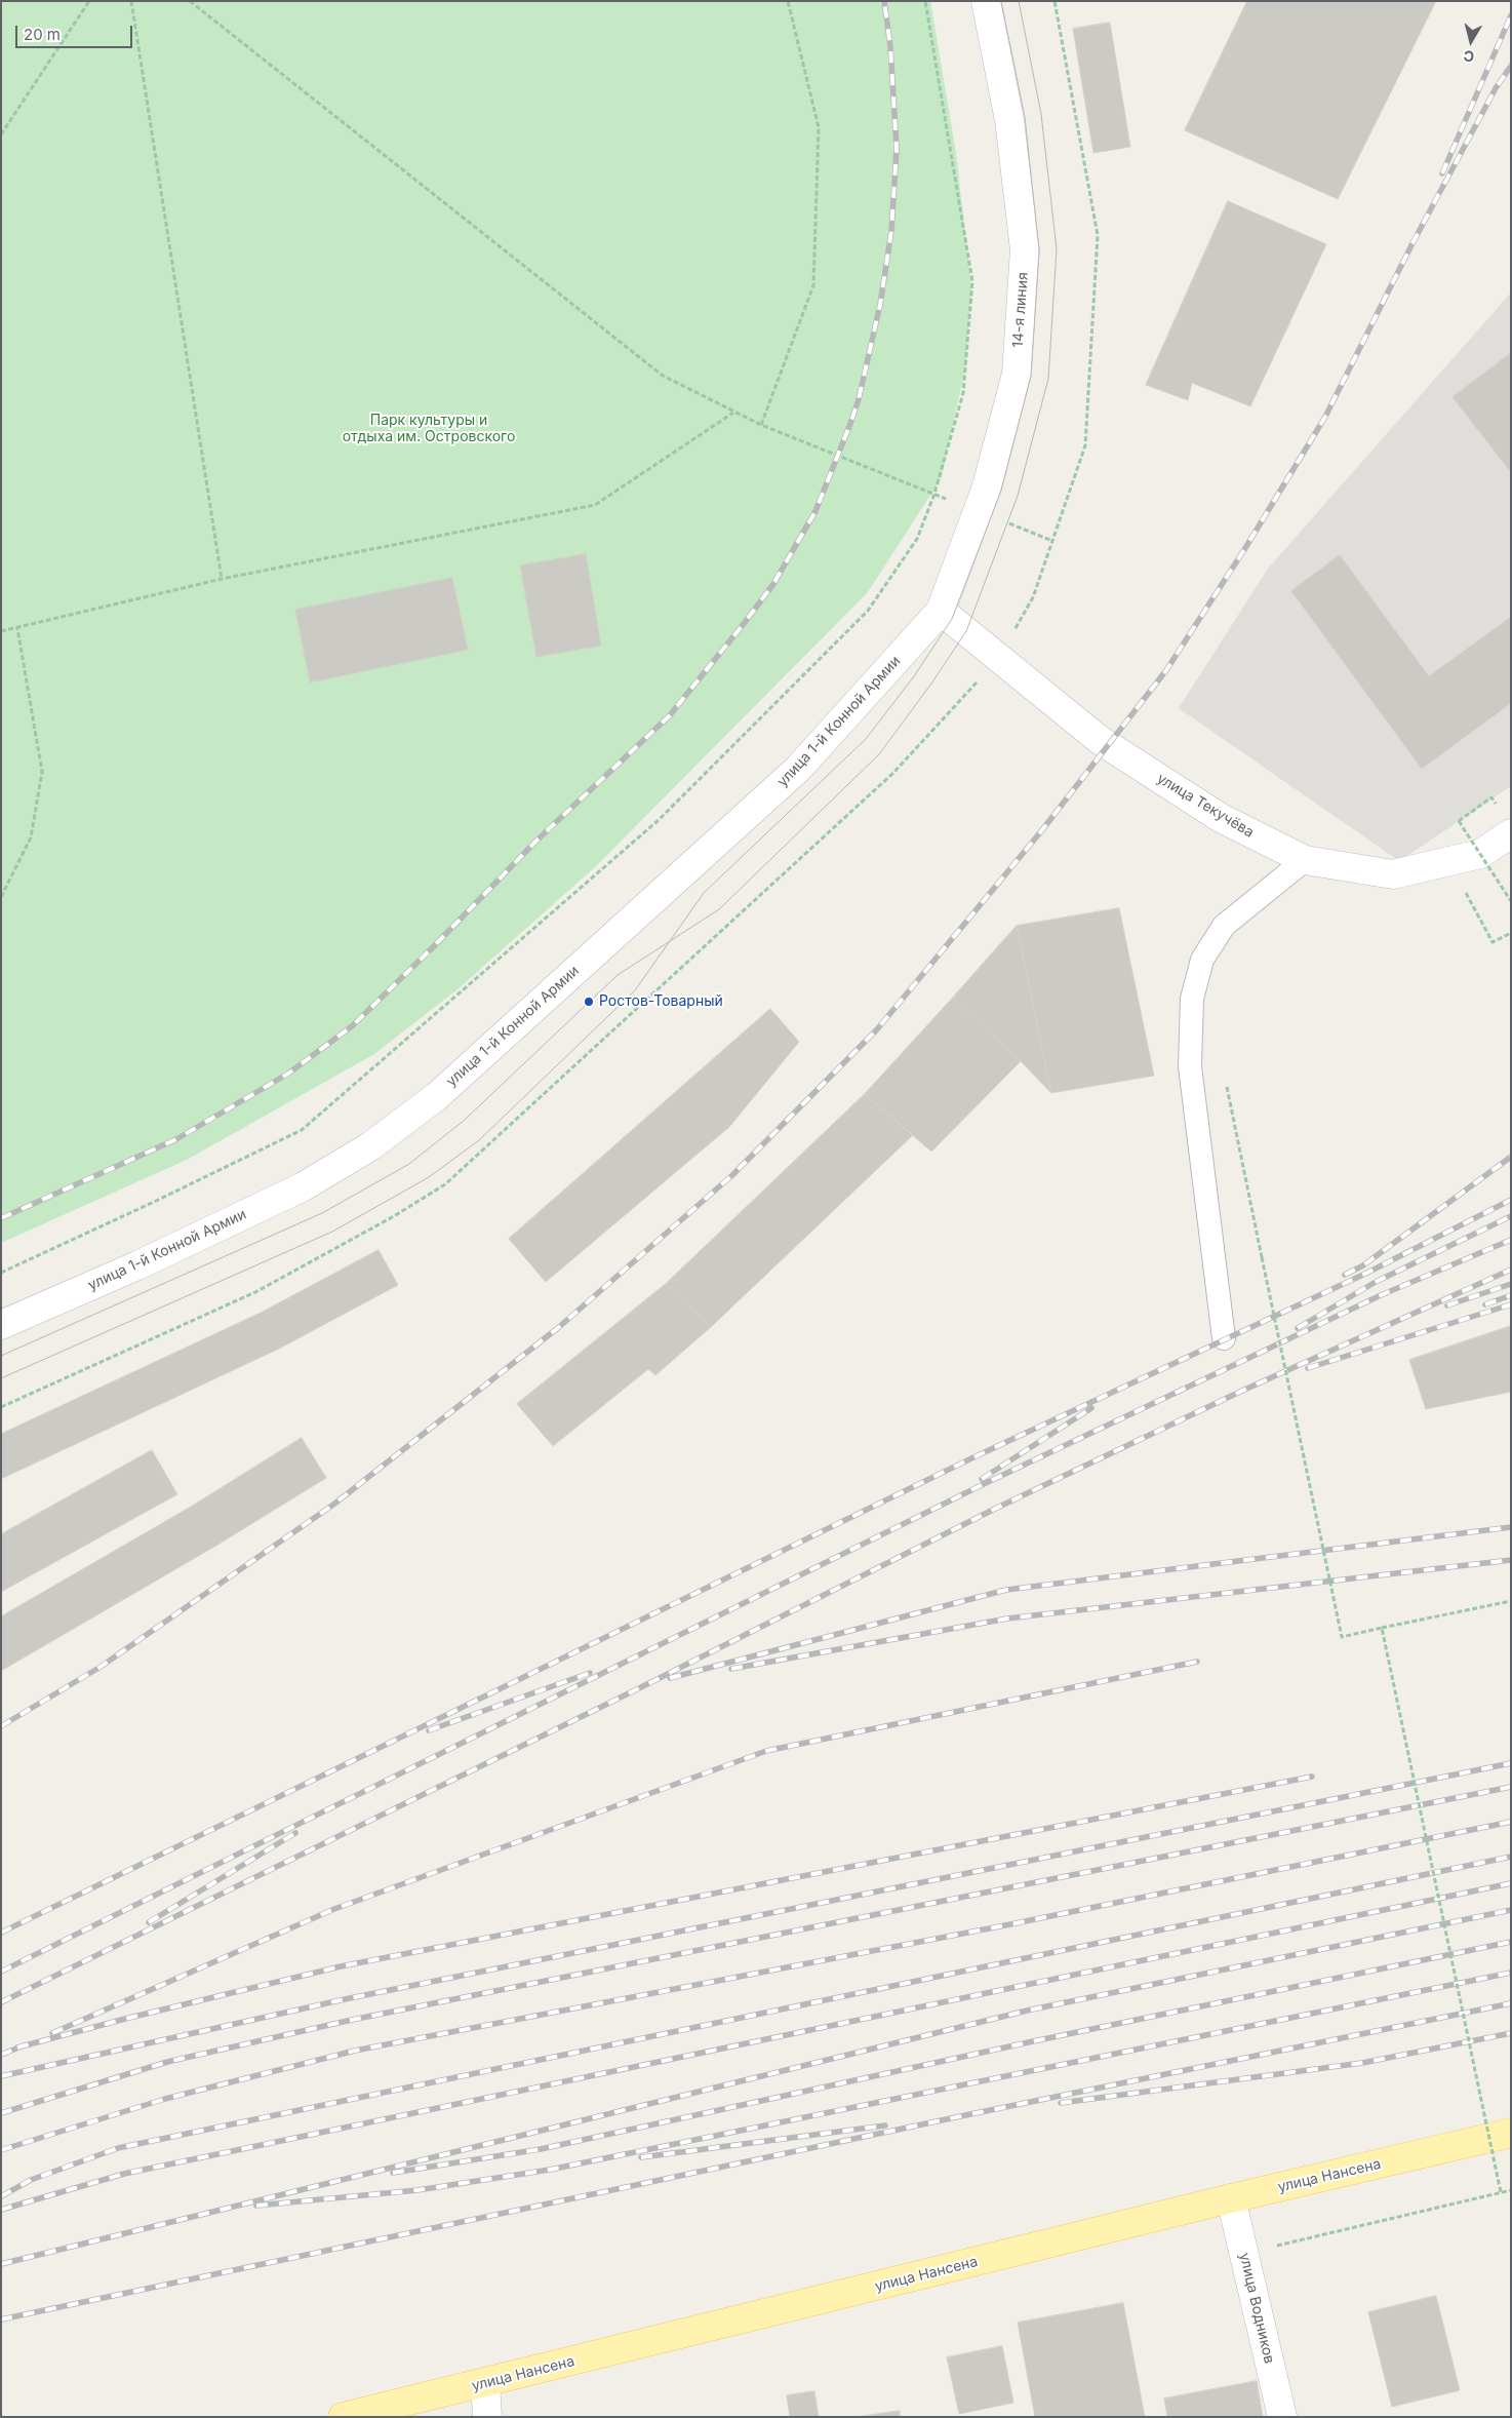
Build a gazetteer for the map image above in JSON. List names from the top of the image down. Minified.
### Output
{"streets":{"main road":["14-я линия","улица 1-й Конной Армии","улица Текучёва","улица Нансена","улица Водников"]},"crossings":[["14-я линия","улица 1-й Конной Армии"],["14-я линия","улица Текучёва"],["улица 1-й Конной Армии","улица Текучёва"],["улица Нансена","улица Водников"]],"parks":["Парк культуры и отдыха им. Островского"],"places":["Ростов-Товарный"],"scale_bar":"20 m","north":"bottom"}
